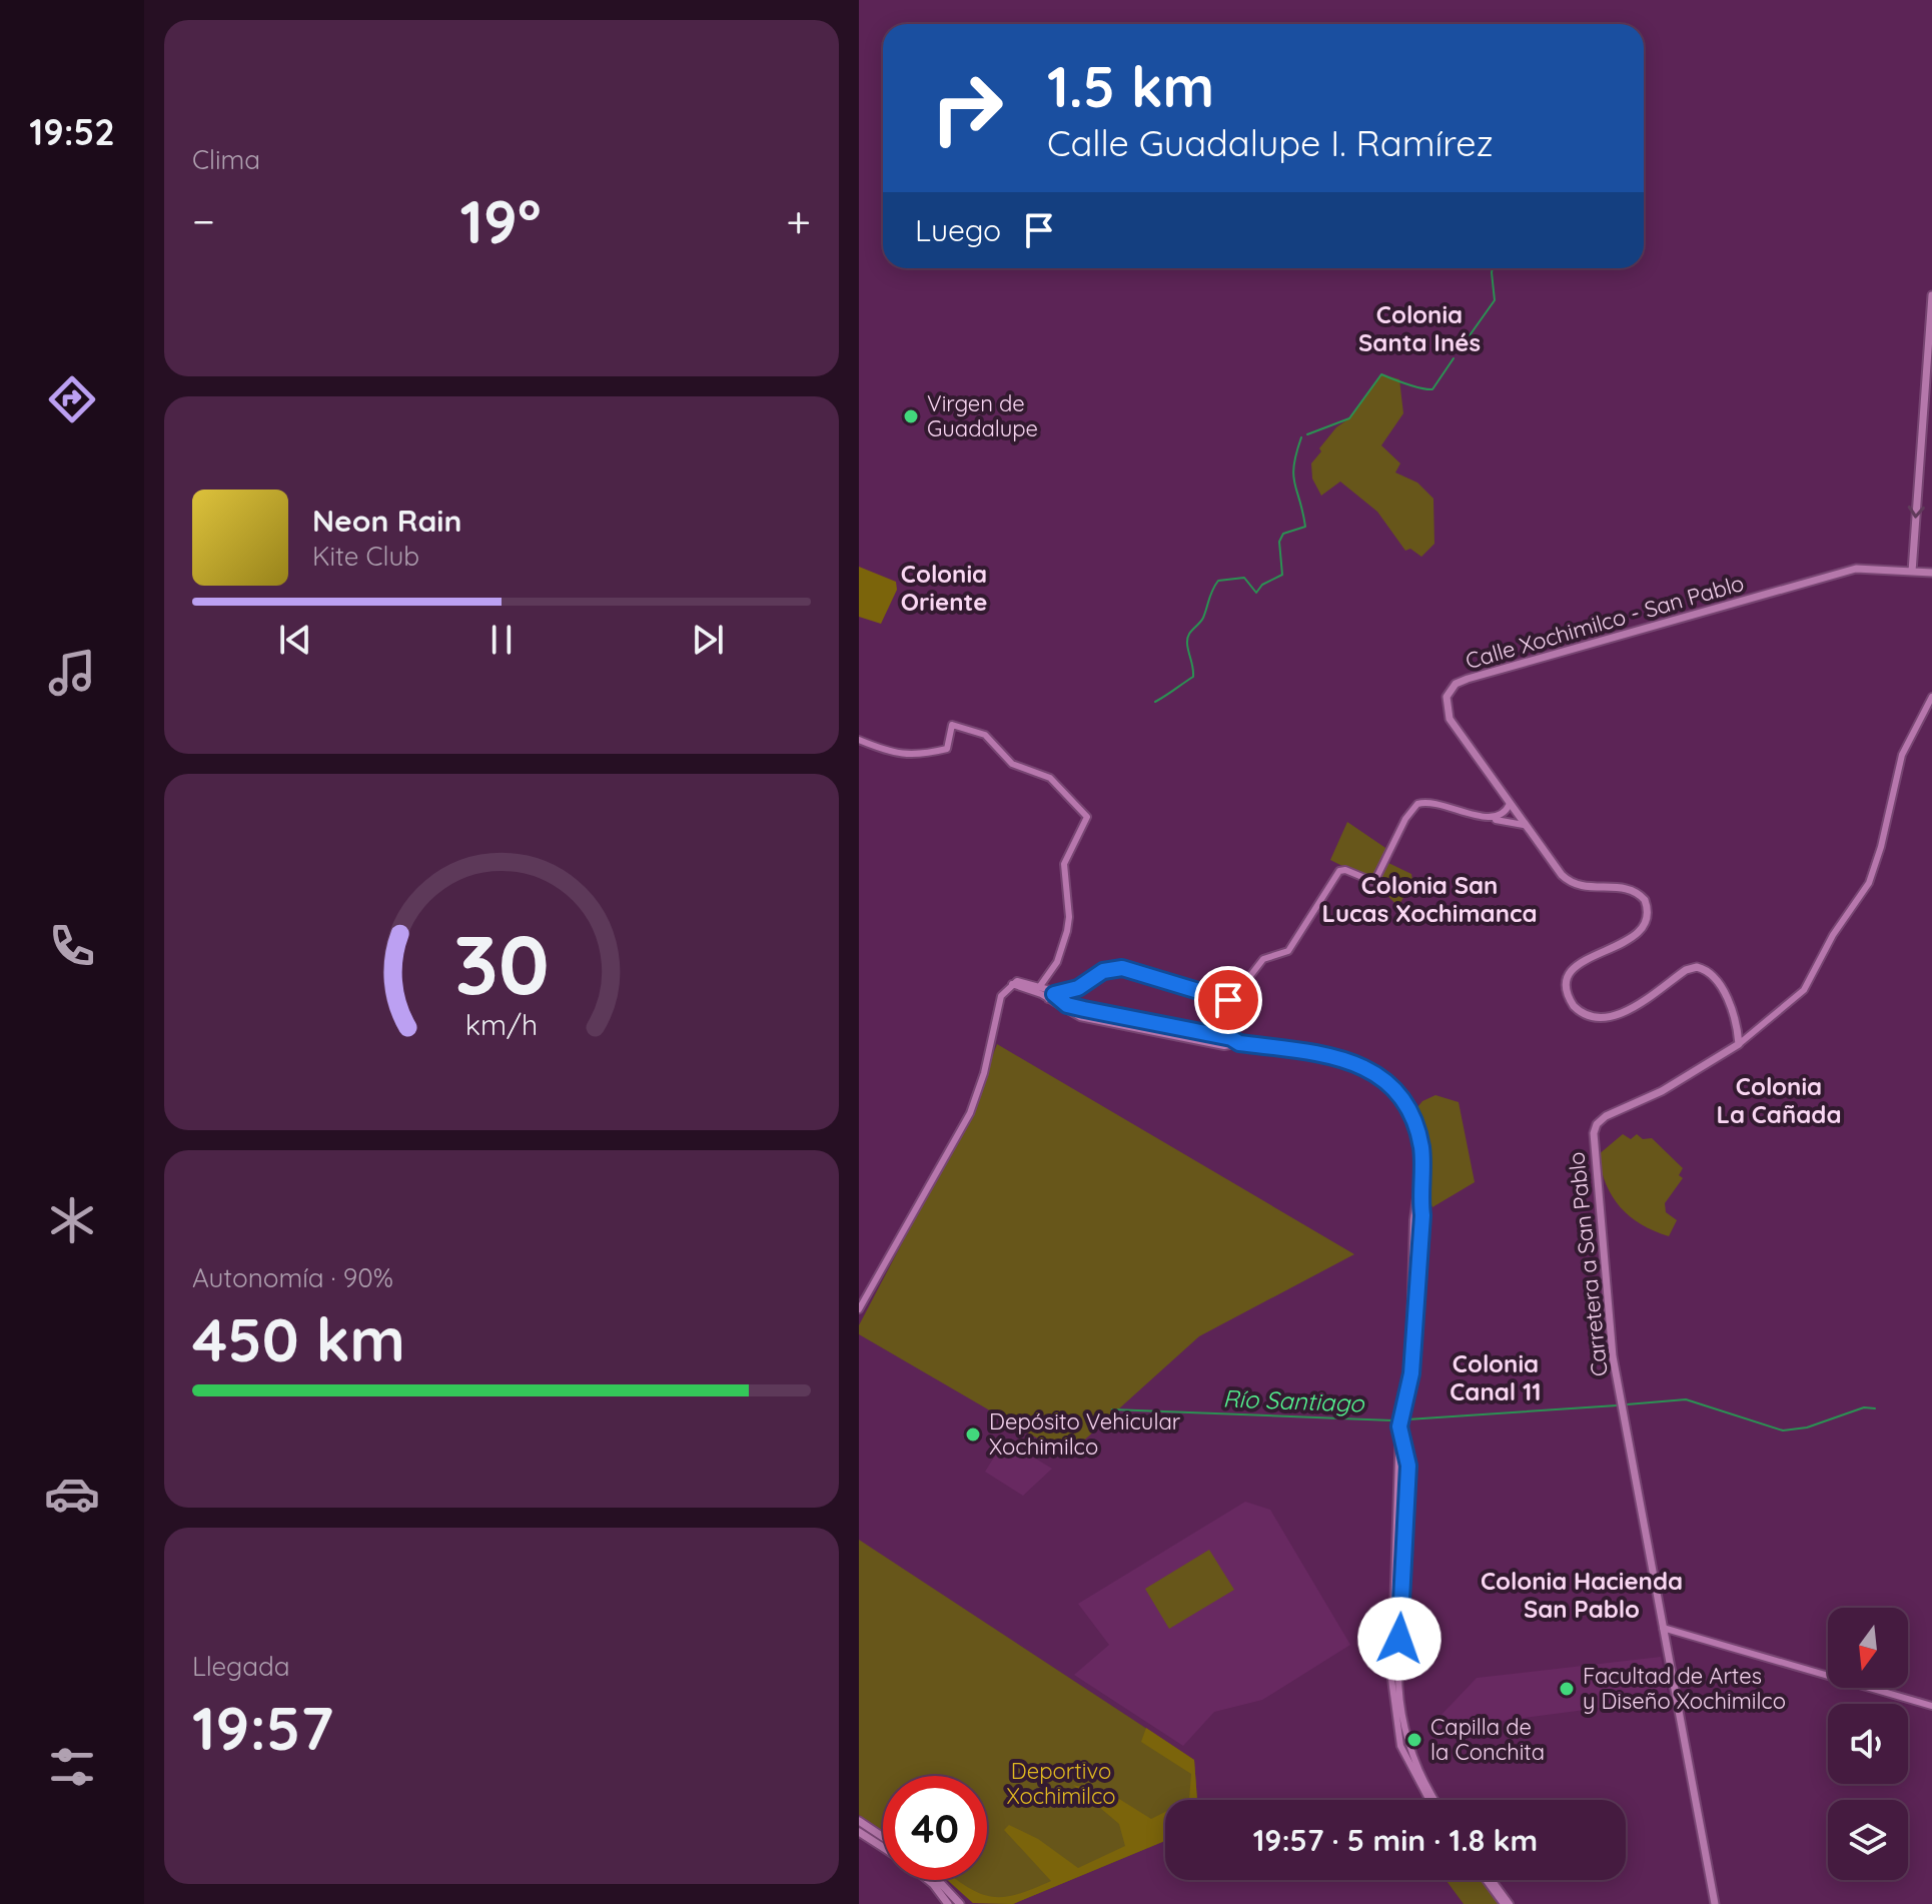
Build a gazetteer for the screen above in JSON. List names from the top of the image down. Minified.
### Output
{"streets":{"main road":["Calle Xochimilco - San Pablo","Carretera a San Pablo"]},"districts":["Colonia Santa Inés","Colonia Oriente","Colonia San Lucas Xochimanca","Colonia La Cañada","Colonia Canal 11","Colonia Hacienda San Pablo"],"water":["Río Santiago"],"parks":["Deportivo Xochimilco"],"places":["Virgen de Guadalupe","Depósito Vehicular Xochimilco","Facultad de Artes y Diseño Xochimilco","Capilla de la Conchita"],"north":"bottom","page":{"tabs":"19:52","tile":["Clima",["Autonomía · 90%","450 km"],["Llegada","19:57"]],"turn":["1.5 km","Calle Guadalupe I. Ramírez"],"heat":["−","19°","+"],"then":"Luego","song":["Neon Rain","Kite Club"],"limit":"40","trip":"19:57 · 5 min · 1.8 km","gauge":["30","km/h"]}}
